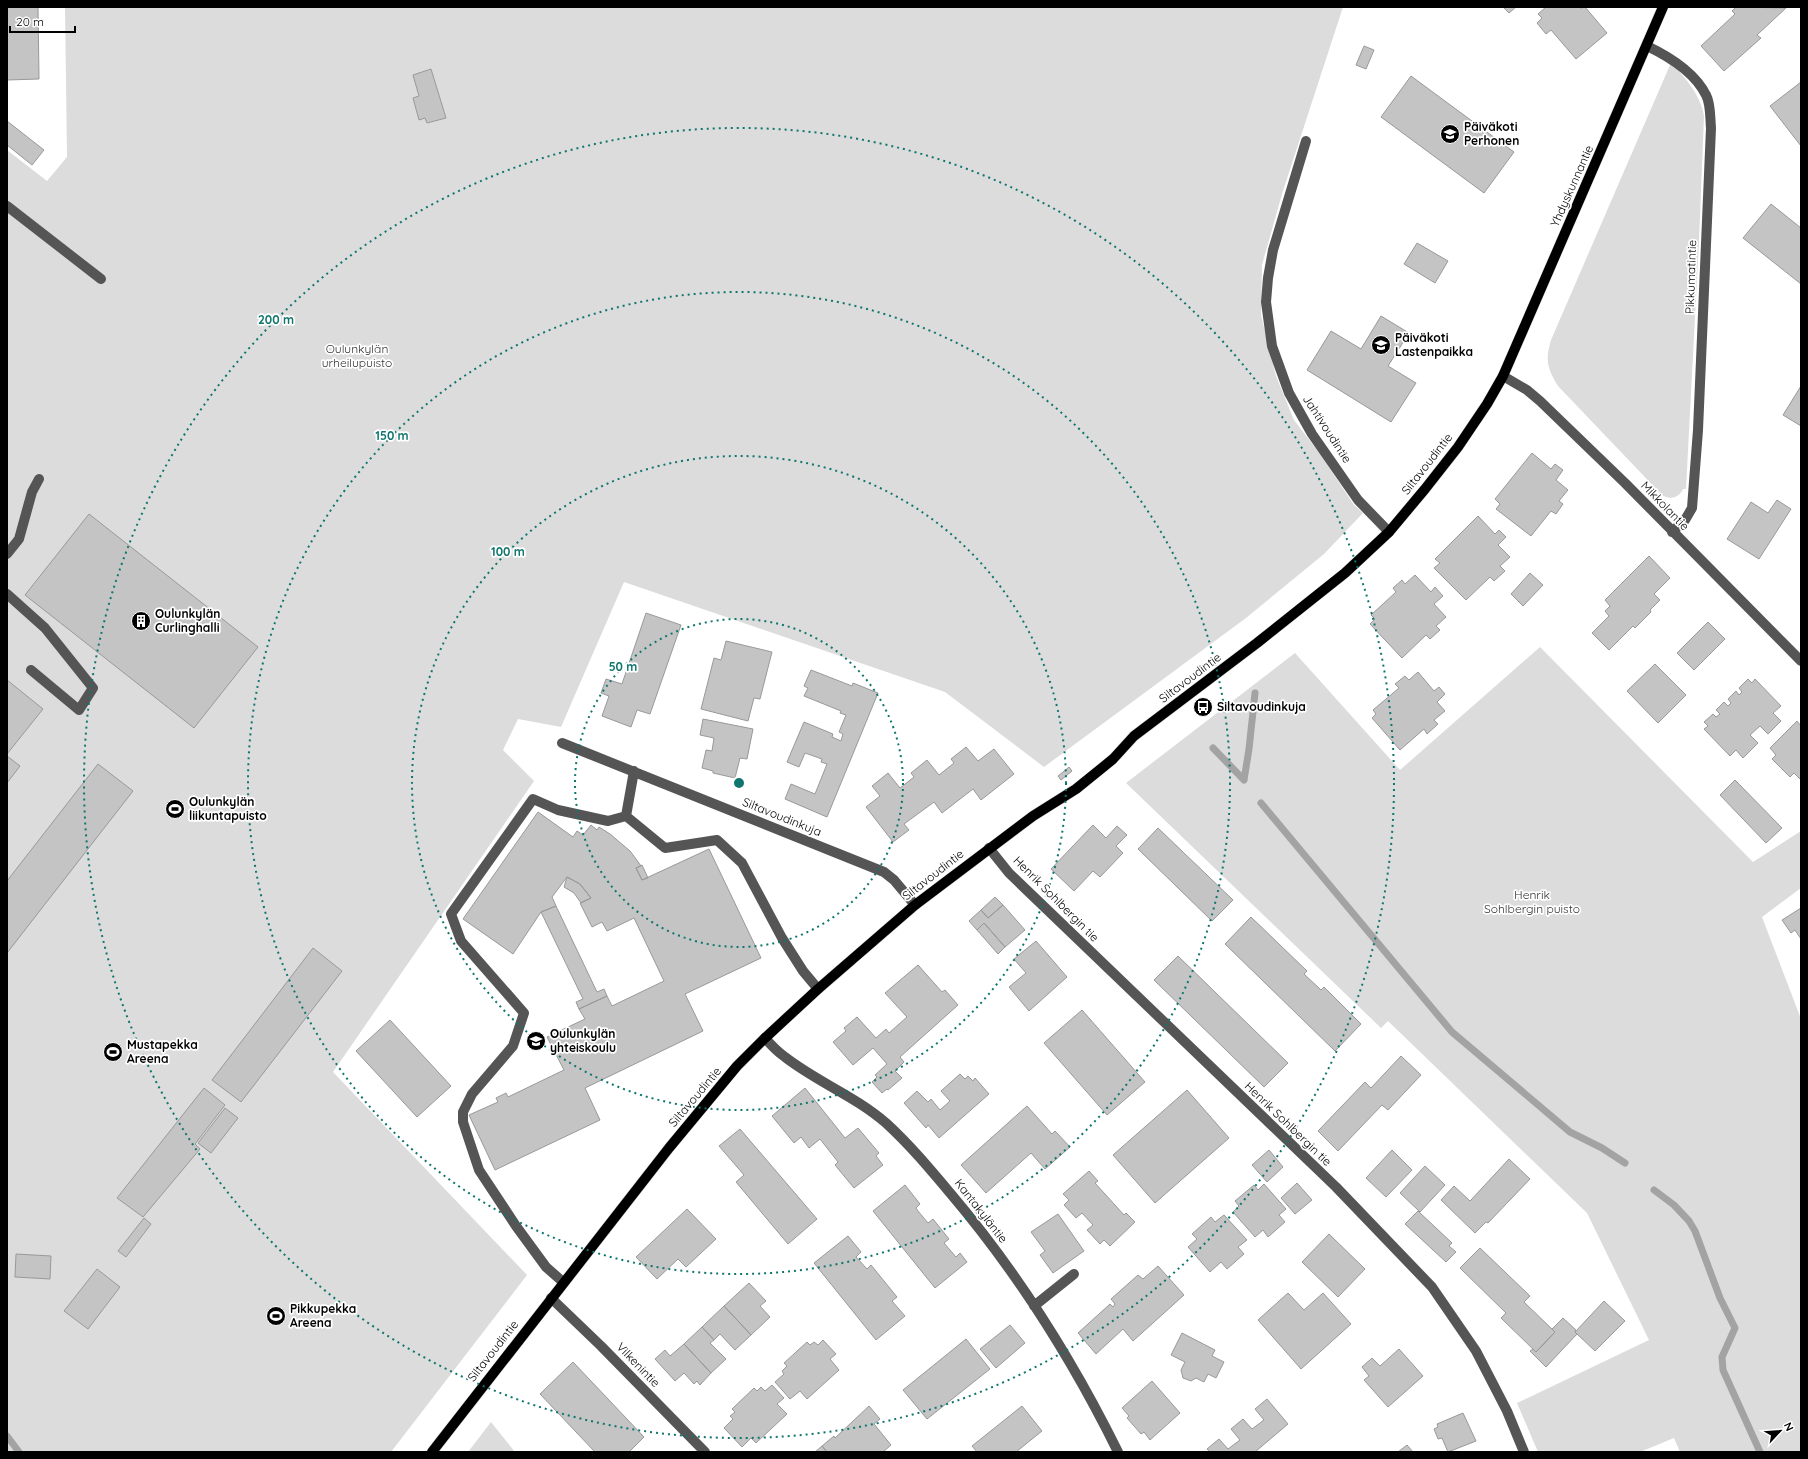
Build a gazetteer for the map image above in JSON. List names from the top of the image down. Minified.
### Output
{"streets":{"main road":["Yhdyskunnantie","Siltavoudintie"],"street":["Pikkumatintie","Jahtivoudintie","Mikkolantie","Siltavoudinkuja","Henrik Sohlbergin tie","Kantakyläntie","Vilkenintie"]},"crossings":[["Yhdyskunnantie","Pikkumatintie"],["Yhdyskunnantie","Siltavoudintie"],["Yhdyskunnantie","Mikkolantie"],["Pikkumatintie","Mikkolantie"],["Jahtivoudintie","Siltavoudintie"],["Siltavoudintie","Mikkolantie"],["Siltavoudintie","Siltavoudinkuja"],["Siltavoudintie","Henrik Sohlbergin tie"],["Siltavoudintie","Kantakyläntie"],["Siltavoudintie","Vilkenintie"]],"parks":["Oulunkylän urheilupuisto","Henrik Sohlbergin puisto"],"places":{"school or university":["Päiväkoti Perhonen","Päiväkoti Lastenpaikka","Oulunkylän yhteiskoulu"],"building":["Oulunkylän Curlinghalli"],"bus stop":["Siltavoudinkuja"],"sports":["Oulunkylän liikuntapuisto","Mustapekka Areena","Pikkupekka Areena"]},"scale_bar":"20 m","north":"top right","rings":["200 m","150 m","100 m","50 m"]}
